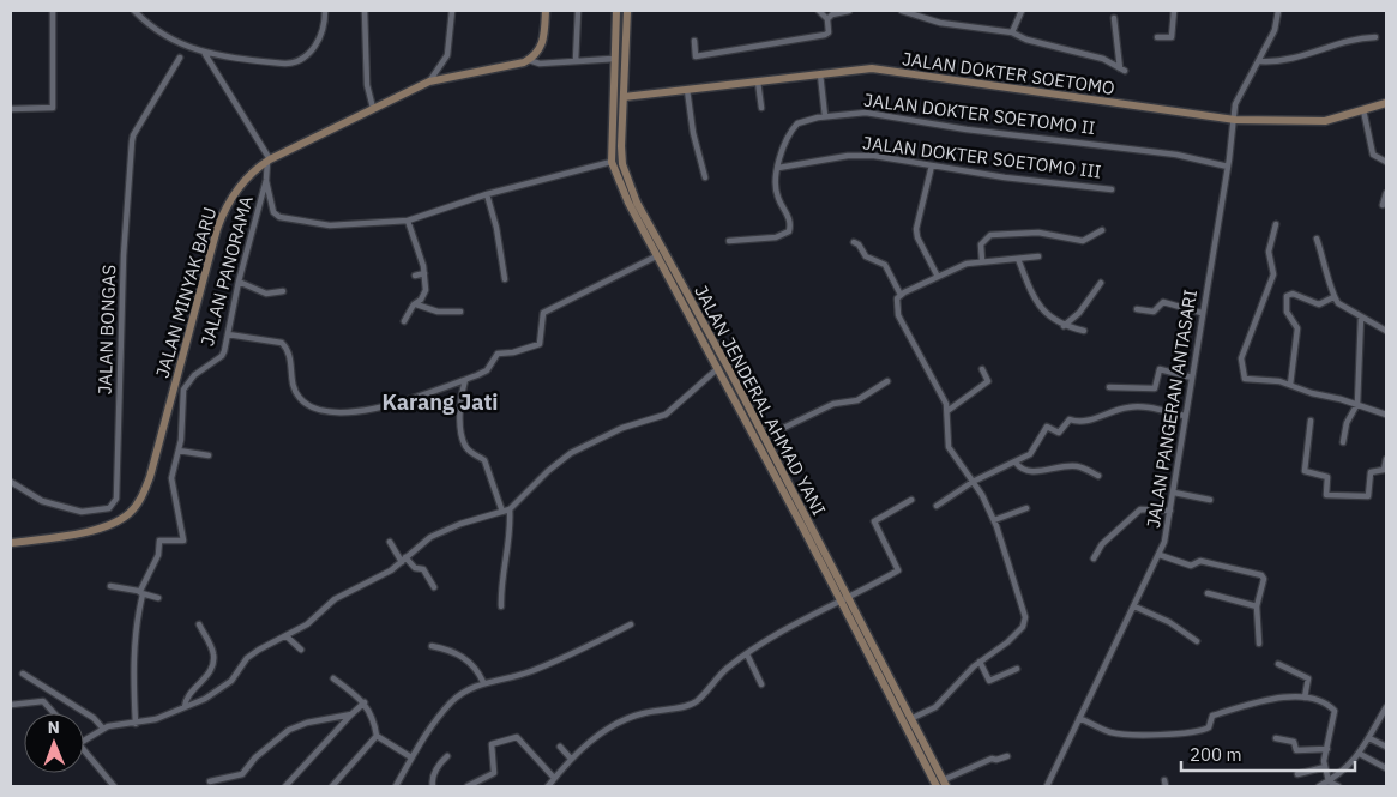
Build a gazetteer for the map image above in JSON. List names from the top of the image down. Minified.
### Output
{"streets":{"main road":["JALAN DOKTER SOETOMO","JALAN MINYAK BARU","JALAN JENDERAL AHMAD YANI"],"street":["JALAN DOKTER SOETOMO II","JALAN DOKTER SOETOMO III","JALAN PANORAMA","JALAN BONGAS","JALAN PANGERAN ANTASARI"]},"crossings":[["JALAN DOKTER SOETOMO","JALAN JENDERAL AHMAD YANI"],["JALAN DOKTER SOETOMO","JALAN PANGERAN ANTASARI"],["JALAN DOKTER SOETOMO II","JALAN DOKTER SOETOMO III"],["JALAN DOKTER SOETOMO II","JALAN PANGERAN ANTASARI"],["JALAN PANORAMA","JALAN MINYAK BARU"]],"districts":["Karang Jati"],"scale_bar":"200 m","north":"top"}
